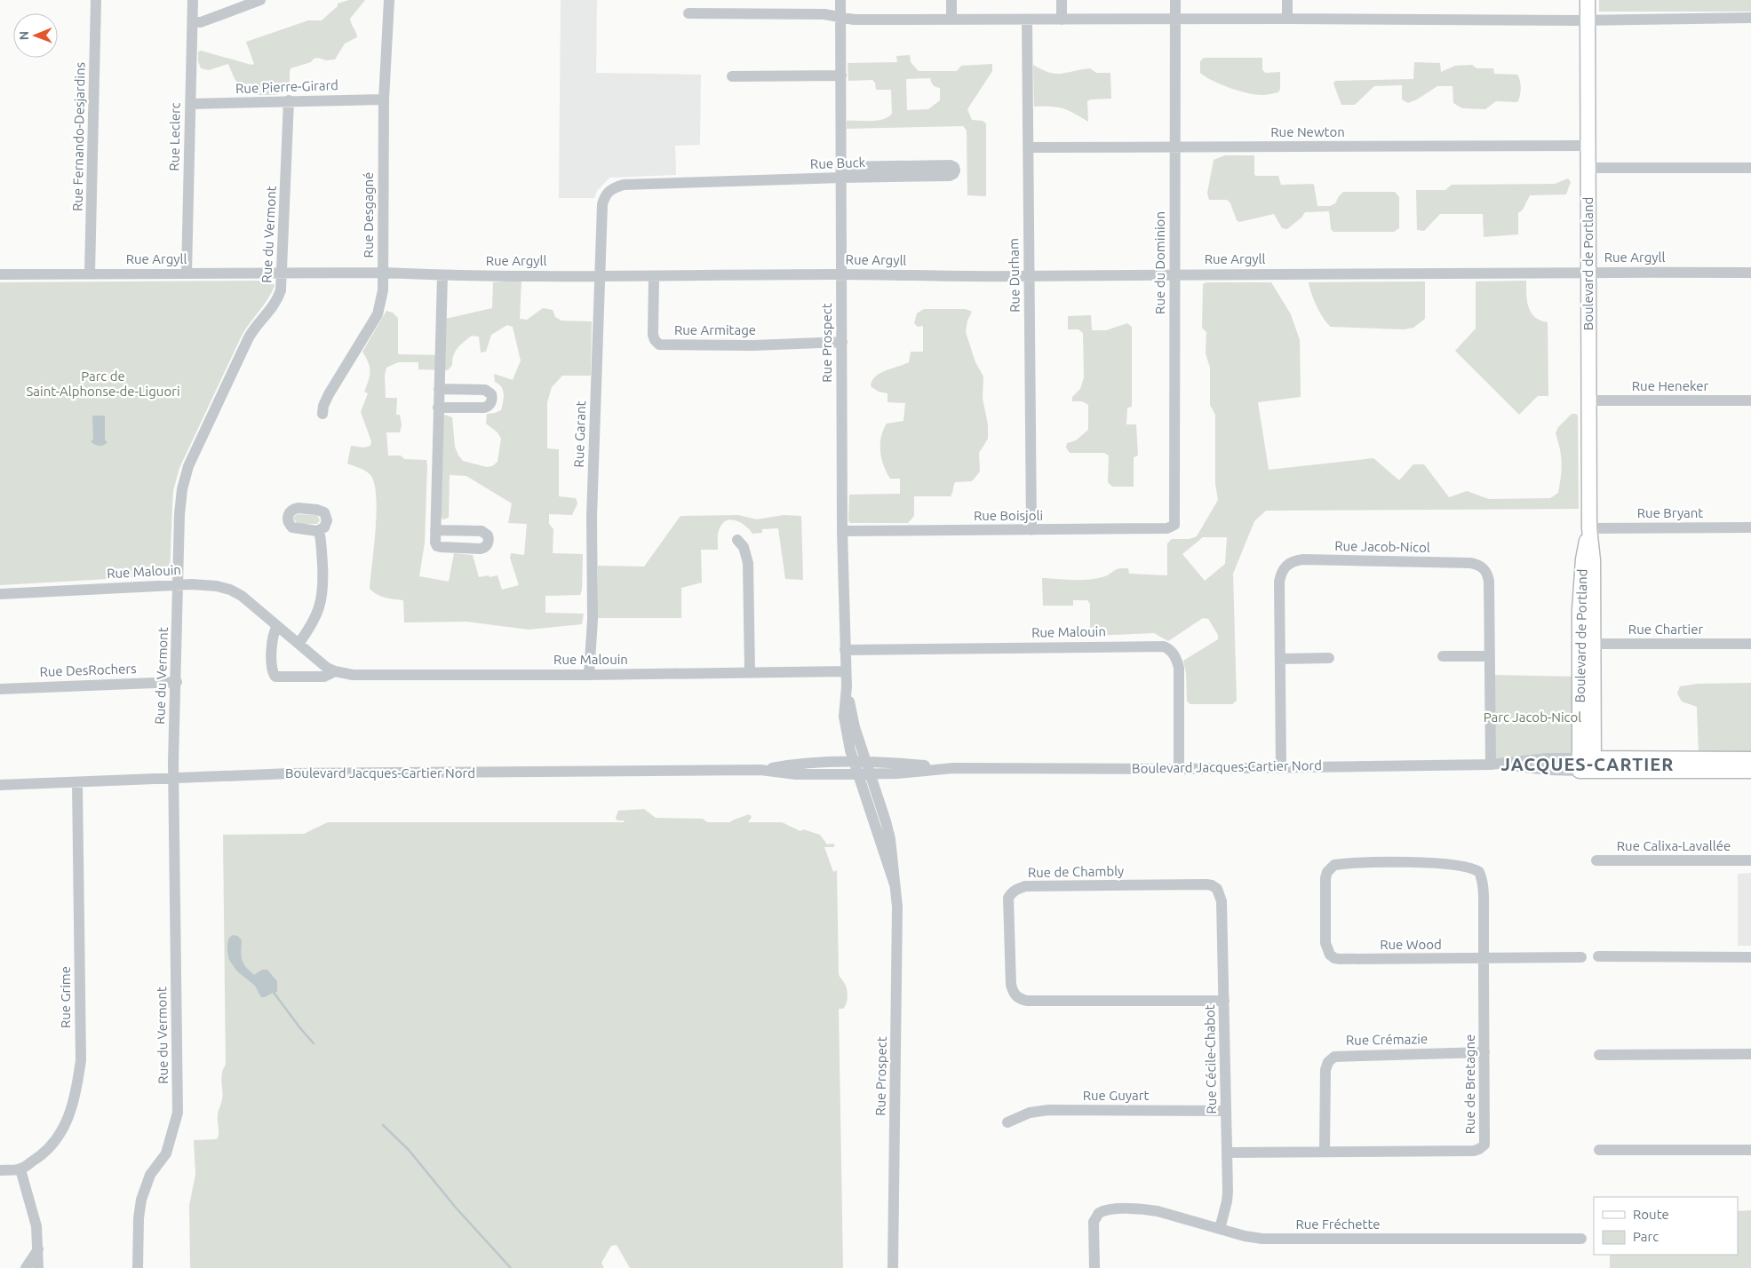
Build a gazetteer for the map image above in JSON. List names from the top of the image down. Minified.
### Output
{"streets":{"main road":["Boulevard de Portland","Boulevard Jacques-Cartier Nord"],"street":["Rue Pierre-Girard","Rue Newton","Rue Fernando-Desjardins","Rue Leclerc","Rue Buck","Rue Desgagné","Rue du Vermont","Rue Argyll","Rue du Dominion","Rue Durham","Rue Armitage","Rue Prospect","Rue Heneker","Rue Garant","Rue Bryant","Rue Boisjoli","Rue Jacob-Nicol","Rue Malouin","Rue Chartier","Rue DesRochers","Rue Calixa-Lavallée","Rue de Chambly","Rue Wood","Rue Grime","Rue Crémazie","Rue Cécile-Chabot","Rue de Bretagne","Rue Guyart","Rue Fréchette"]},"crossings":[["Rue Pierre-Girard","Rue Leclerc"],["Rue Pierre-Girard","Rue Desgagné"],["Rue Pierre-Girard","Rue du Vermont"],["Rue Newton","Rue du Dominion"],["Rue Newton","Boulevard de Portland"],["Rue Newton","Rue Durham"],["Rue Fernando-Desjardins","Rue Argyll"],["Rue Leclerc","Rue Argyll"],["Rue Buck","Rue Prospect"],["Rue Buck","Rue Garant"],["Rue Desgagné","Rue Argyll"],["Rue du Vermont","Rue Argyll"],["Rue du Vermont","Rue Malouin"],["Rue du Vermont","Rue DesRochers"],["Rue du Vermont","Boulevard Jacques-Cartier Nord"],["Rue Argyll","Rue du Dominion"],["Rue Argyll","Boulevard de Portland"],["Rue Argyll","Rue Durham"],["Rue Argyll","Rue Armitage"],["Rue Argyll","Rue Prospect"],["Rue Argyll","Rue Garant"],["Rue du Dominion","Rue Boisjoli"],["Boulevard de Portland","Rue Heneker"],["Boulevard de Portland","Rue Bryant"],["Boulevard de Portland","Rue Chartier"],["Boulevard de Portland","Boulevard Jacques-Cartier Nord"],["Rue Durham","Rue Boisjoli"],["Rue Armitage","Rue Prospect"],["Rue Prospect","Rue Boisjoli"],["Rue Prospect","Rue Malouin"],["Rue Prospect","Boulevard Jacques-Cartier Nord"],["Rue Garant","Rue Malouin"],["Rue Jacob-Nicol","Boulevard Jacques-Cartier Nord"],["Rue Malouin","Boulevard Jacques-Cartier Nord"],["Boulevard Jacques-Cartier Nord","Rue Grime"],["Rue de Chambly","Rue Cécile-Chabot"],["Rue Wood","Rue de Bretagne"],["Rue Crémazie","Rue de Bretagne"],["Rue Cécile-Chabot","Rue de Bretagne"],["Rue Cécile-Chabot","Rue Guyart"],["Rue Cécile-Chabot","Rue Fréchette"]],"districts":["JACQUES-CARTIER"],"parks":["Parc de Saint-Alphonse-de-Liguori","Parc Jacob-Nicol"],"legend":["Route","Parc"],"north":"left"}
